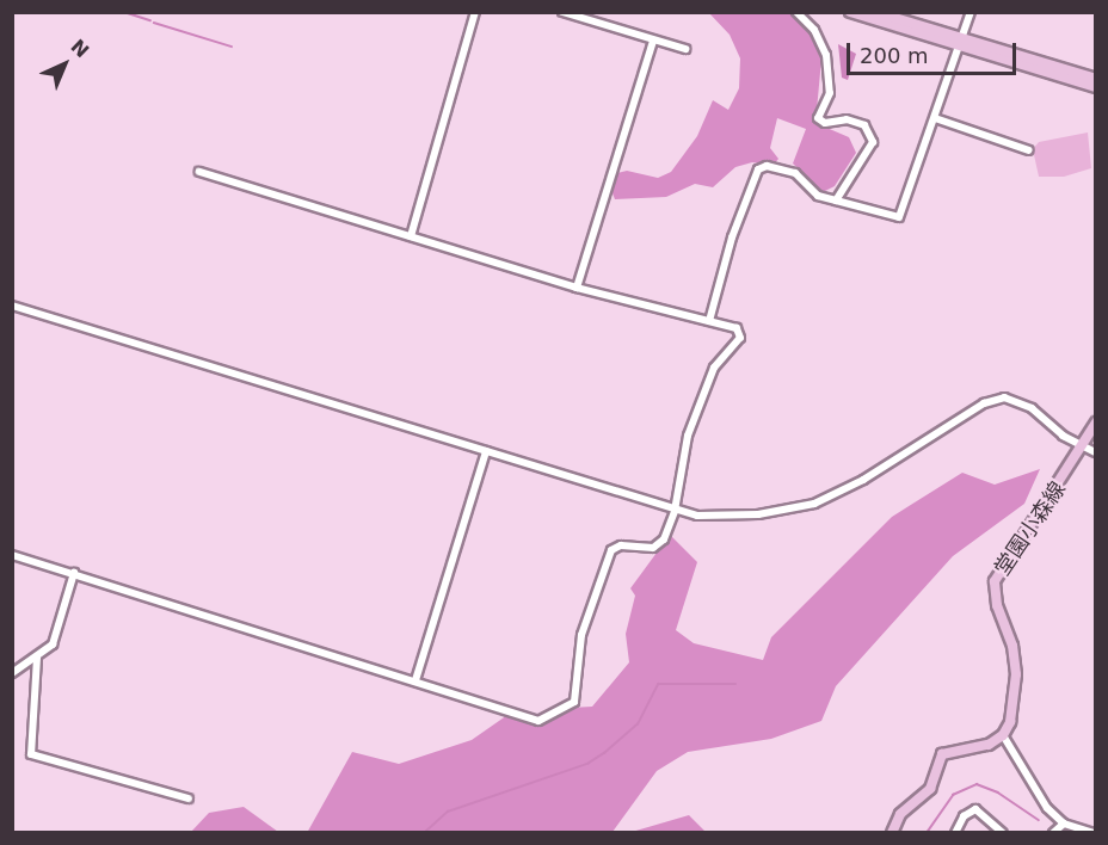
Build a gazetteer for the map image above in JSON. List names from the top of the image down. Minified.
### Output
{"streets":{"main road":["堂園小森線"]},"scale_bar":"200 m","north":"top right"}
